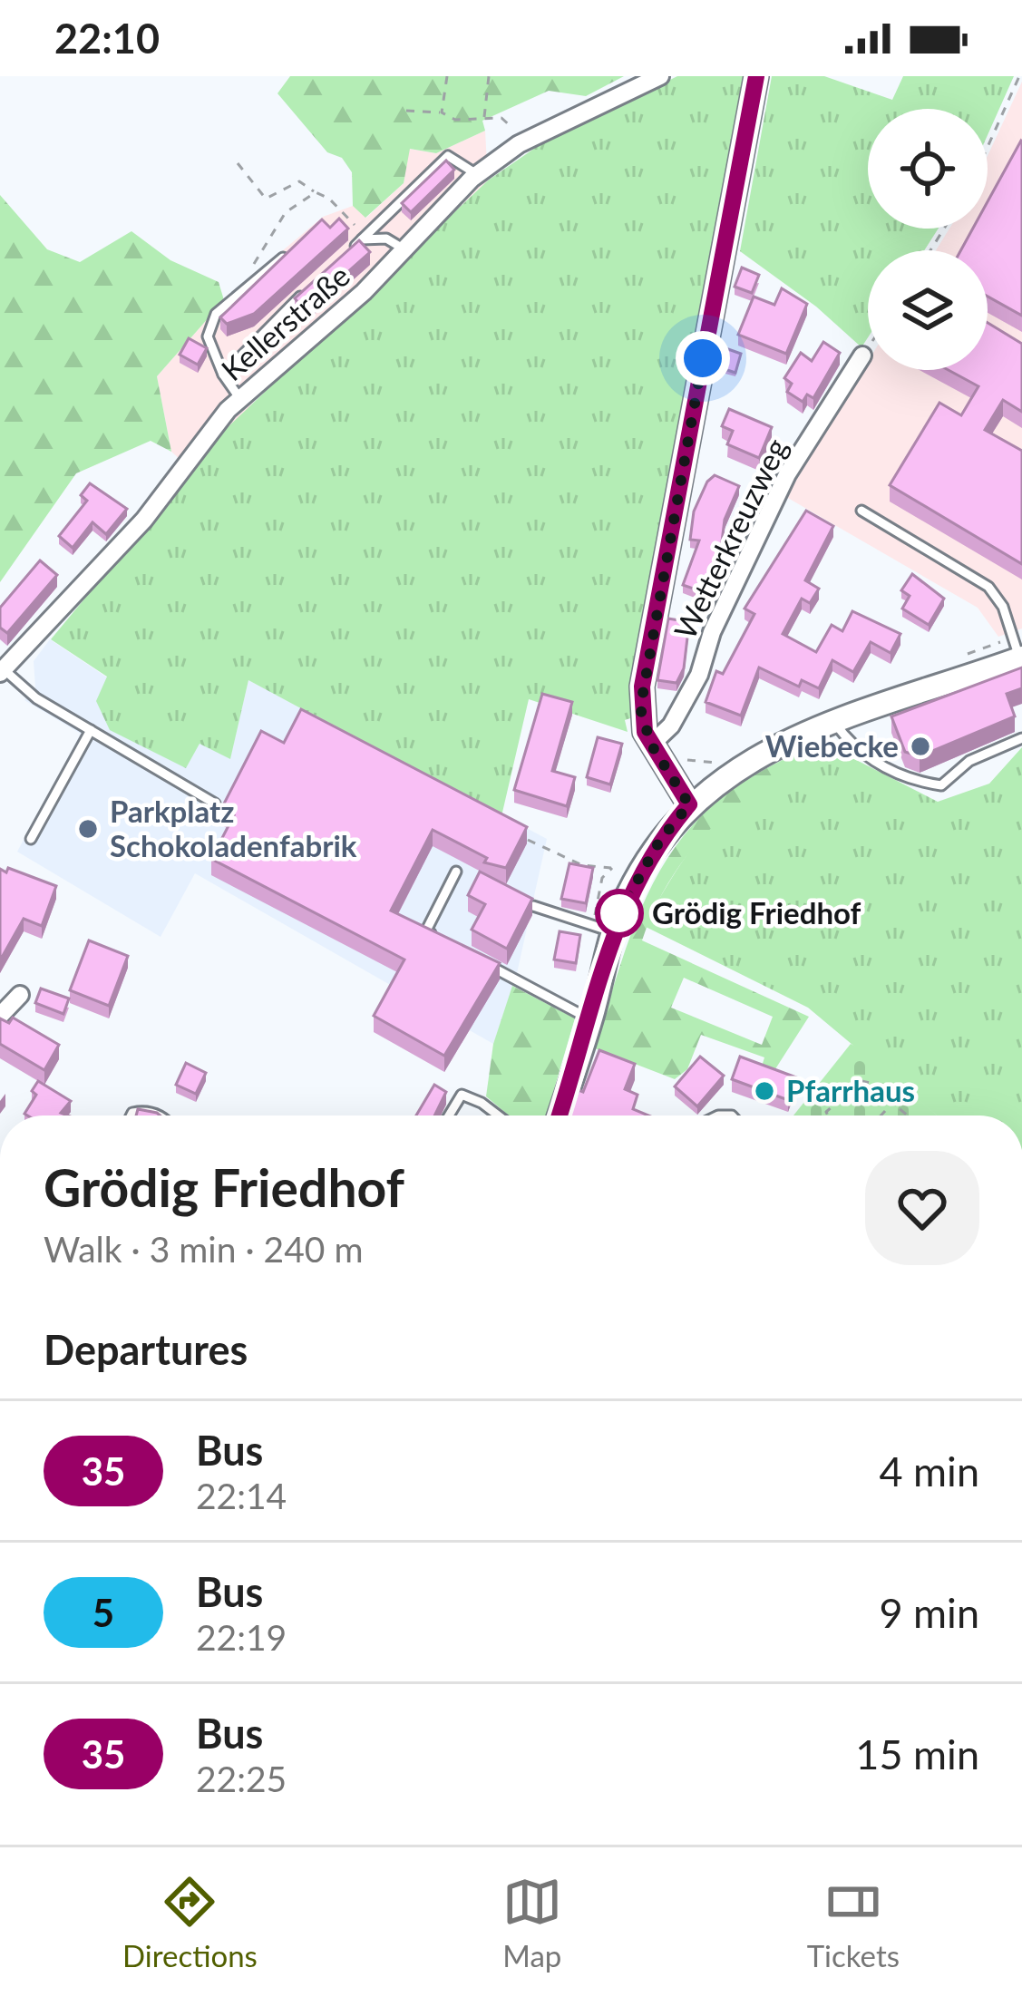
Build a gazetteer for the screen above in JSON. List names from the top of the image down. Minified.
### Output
{"streets":{"street":["Kellerstraße","Wetterkreuzweg"]},"places":["Wiebecke","Parkplatz Schokoladenfabrik","Grödig Friedhof","Pfarrhaus"],"lines":["bus line 35"],"page":{"status":"22:10","heading":[["Grödig Friedhof","Walk · 3 min · 240 m"],"Departures"],"list":[{"mark":"35","name":"Bus","note":"22:14","value":"4 min"},{"mark":"5","name":"Bus","note":"22:19","value":"9 min"},{"mark":"35","name":"Bus","note":"22:25","value":"15 min"}],"tabs":["Directions","Map","Tickets"]}}
